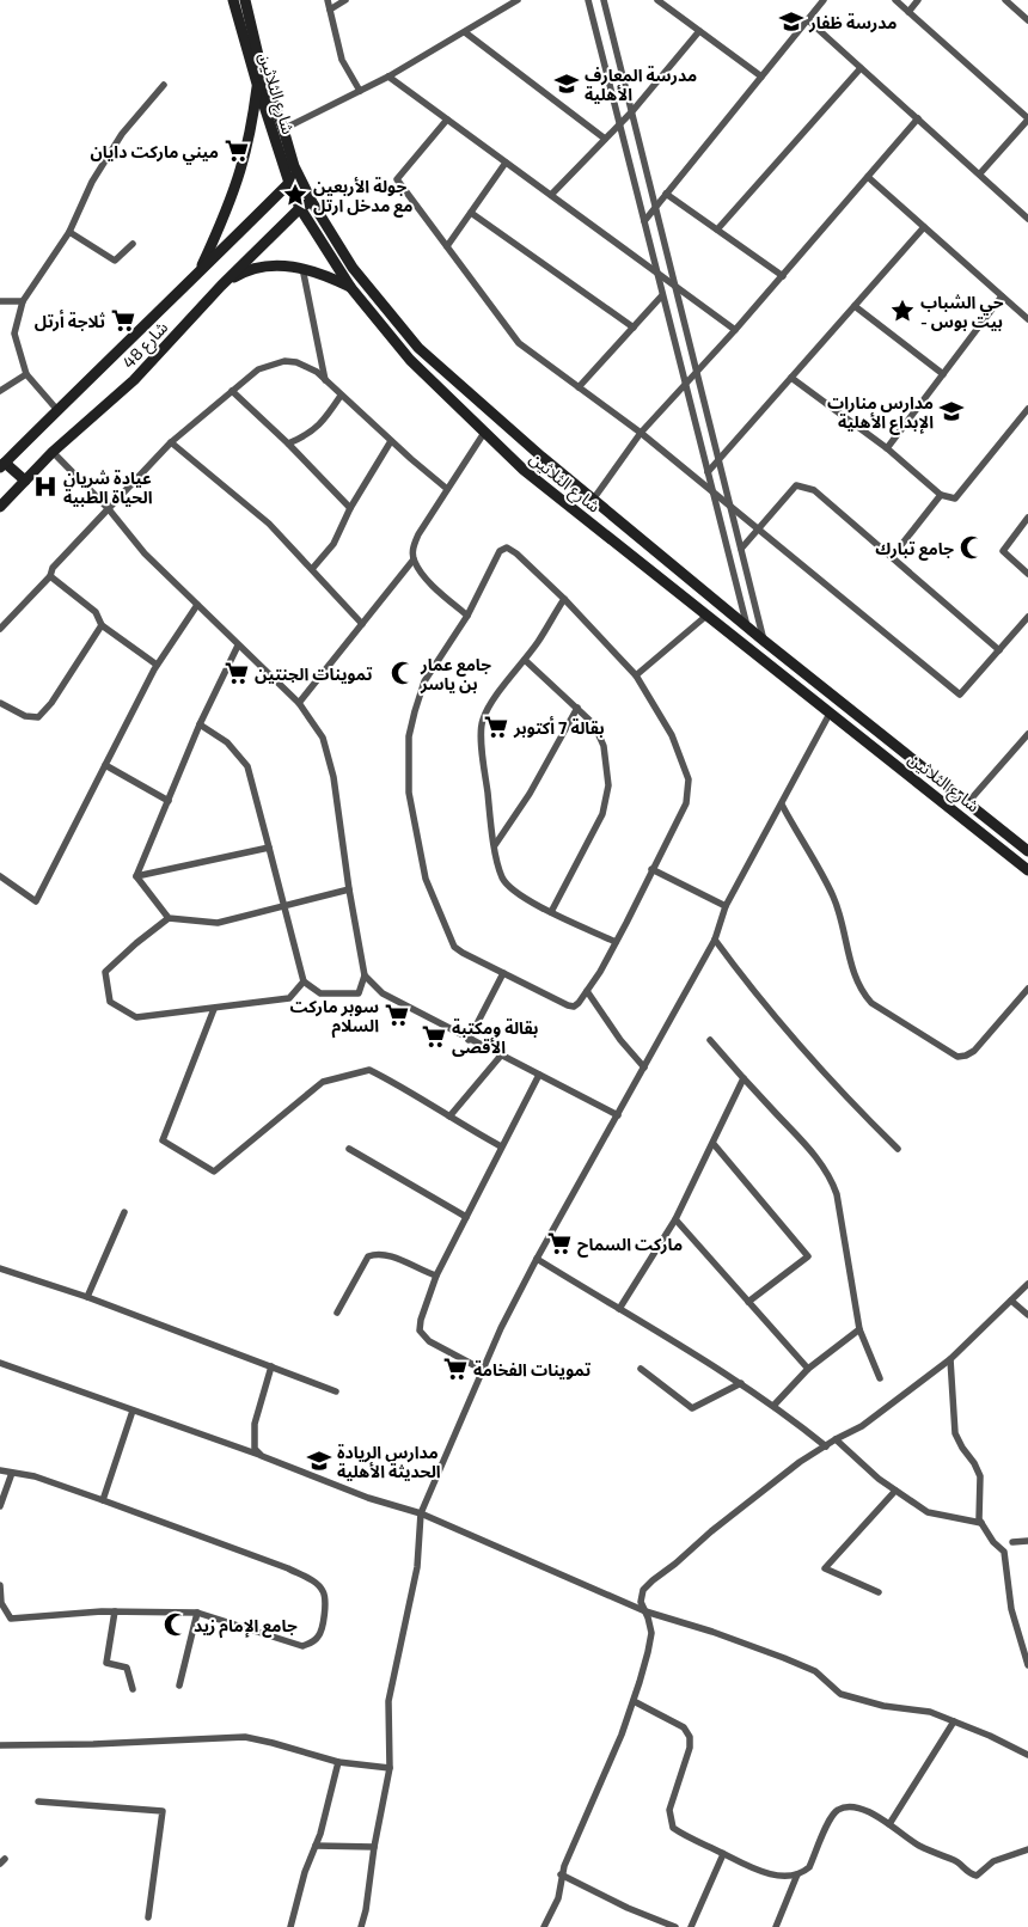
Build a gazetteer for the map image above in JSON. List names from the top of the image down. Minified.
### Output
{"streets":{"street":["شارع الثلاثين","شارع 48"]},"crossings":[["شارع الثلاثين","شارع 48"]],"places":{"school or university":["مدرسة ظفار","مدرسة المعارف الأهلية","مدارس منارات الإبداع الأهلية","مدارس الريادة الحديثة الأهلية"],"supermarket":["ميني ماركت دايان","ثلاجة أرتل","تموينات الجنتين","بقالة 7 أكتوبر","سوبر ماركت السلام","بقالة ومكتبة الأقصى","ماركت السماح","تموينات الفخامة"],"place":["جولة الأربعين مع مدخل ارتل","حي الشباب - بيت بوس"],"hospital":["عيادة شريان الحياة الطبية"],"mosque":["جامع تبارك","جامع عمار بن ياسر","جامع الإمام زيد"]}}
